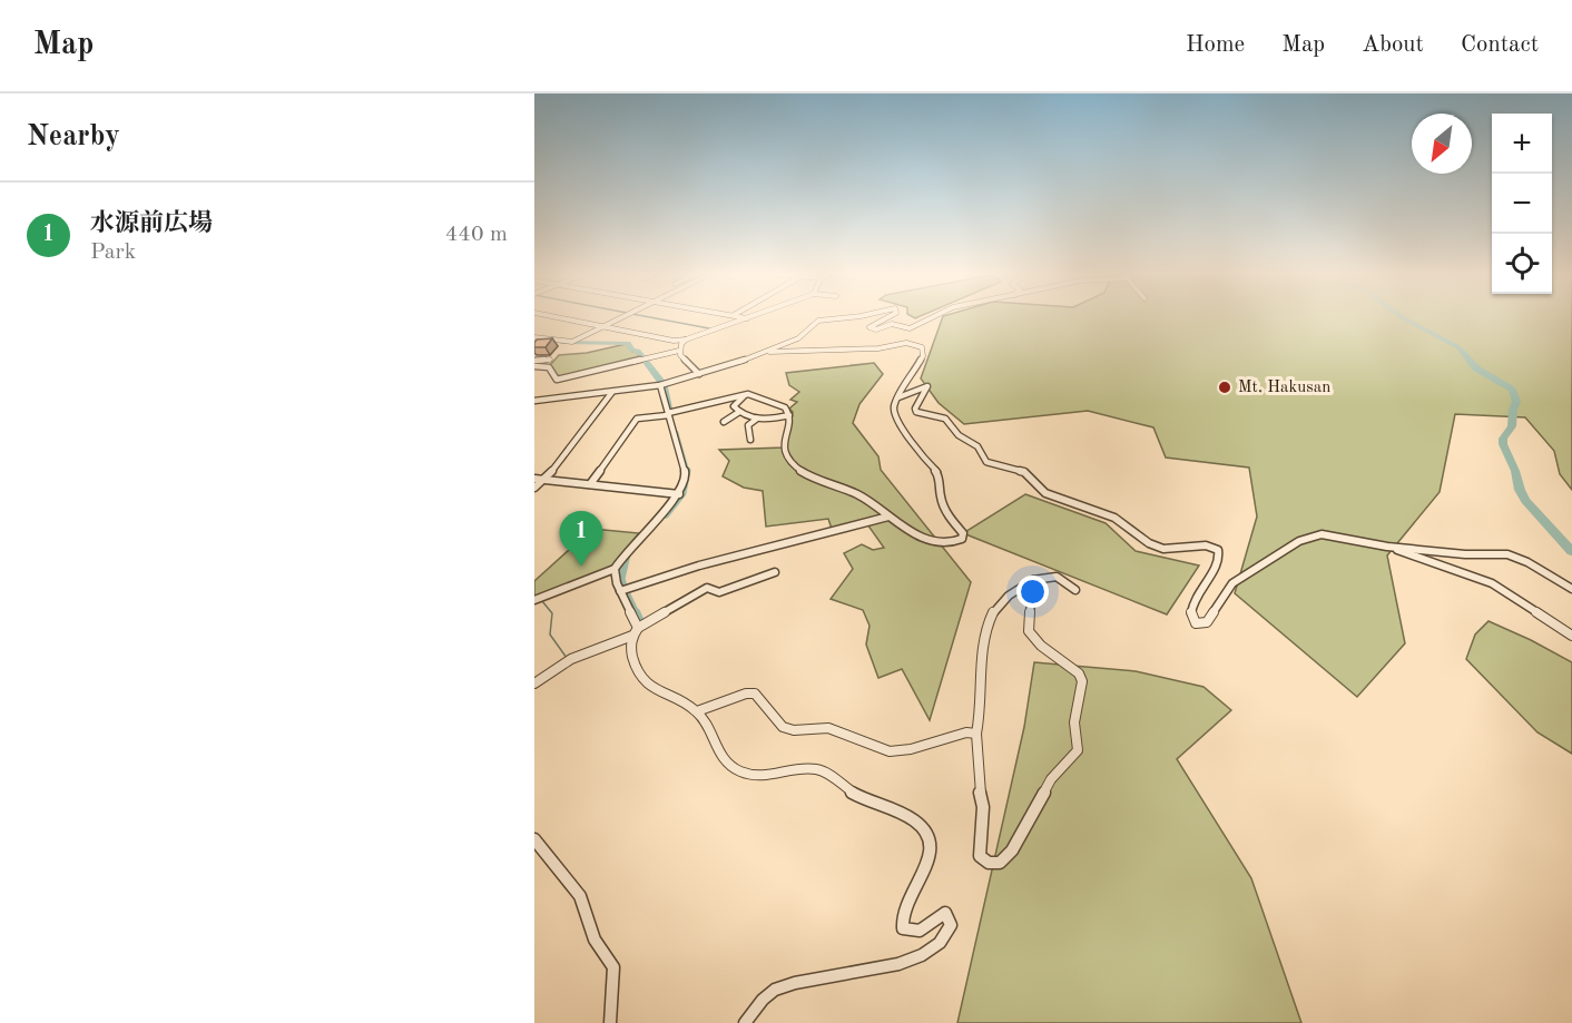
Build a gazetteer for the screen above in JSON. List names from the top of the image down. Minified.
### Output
{"places":["Mt. Hakusan"],"north":"bottom left","page":{"header":"Map","nav":["Home","Map","About","Contact"],"heading":"Nearby","map_buttons":["+","−"],"list":[{"mark":"1","name":"水源前広場","note":"Park","value":"440 m"}],"pins":"1"}}
